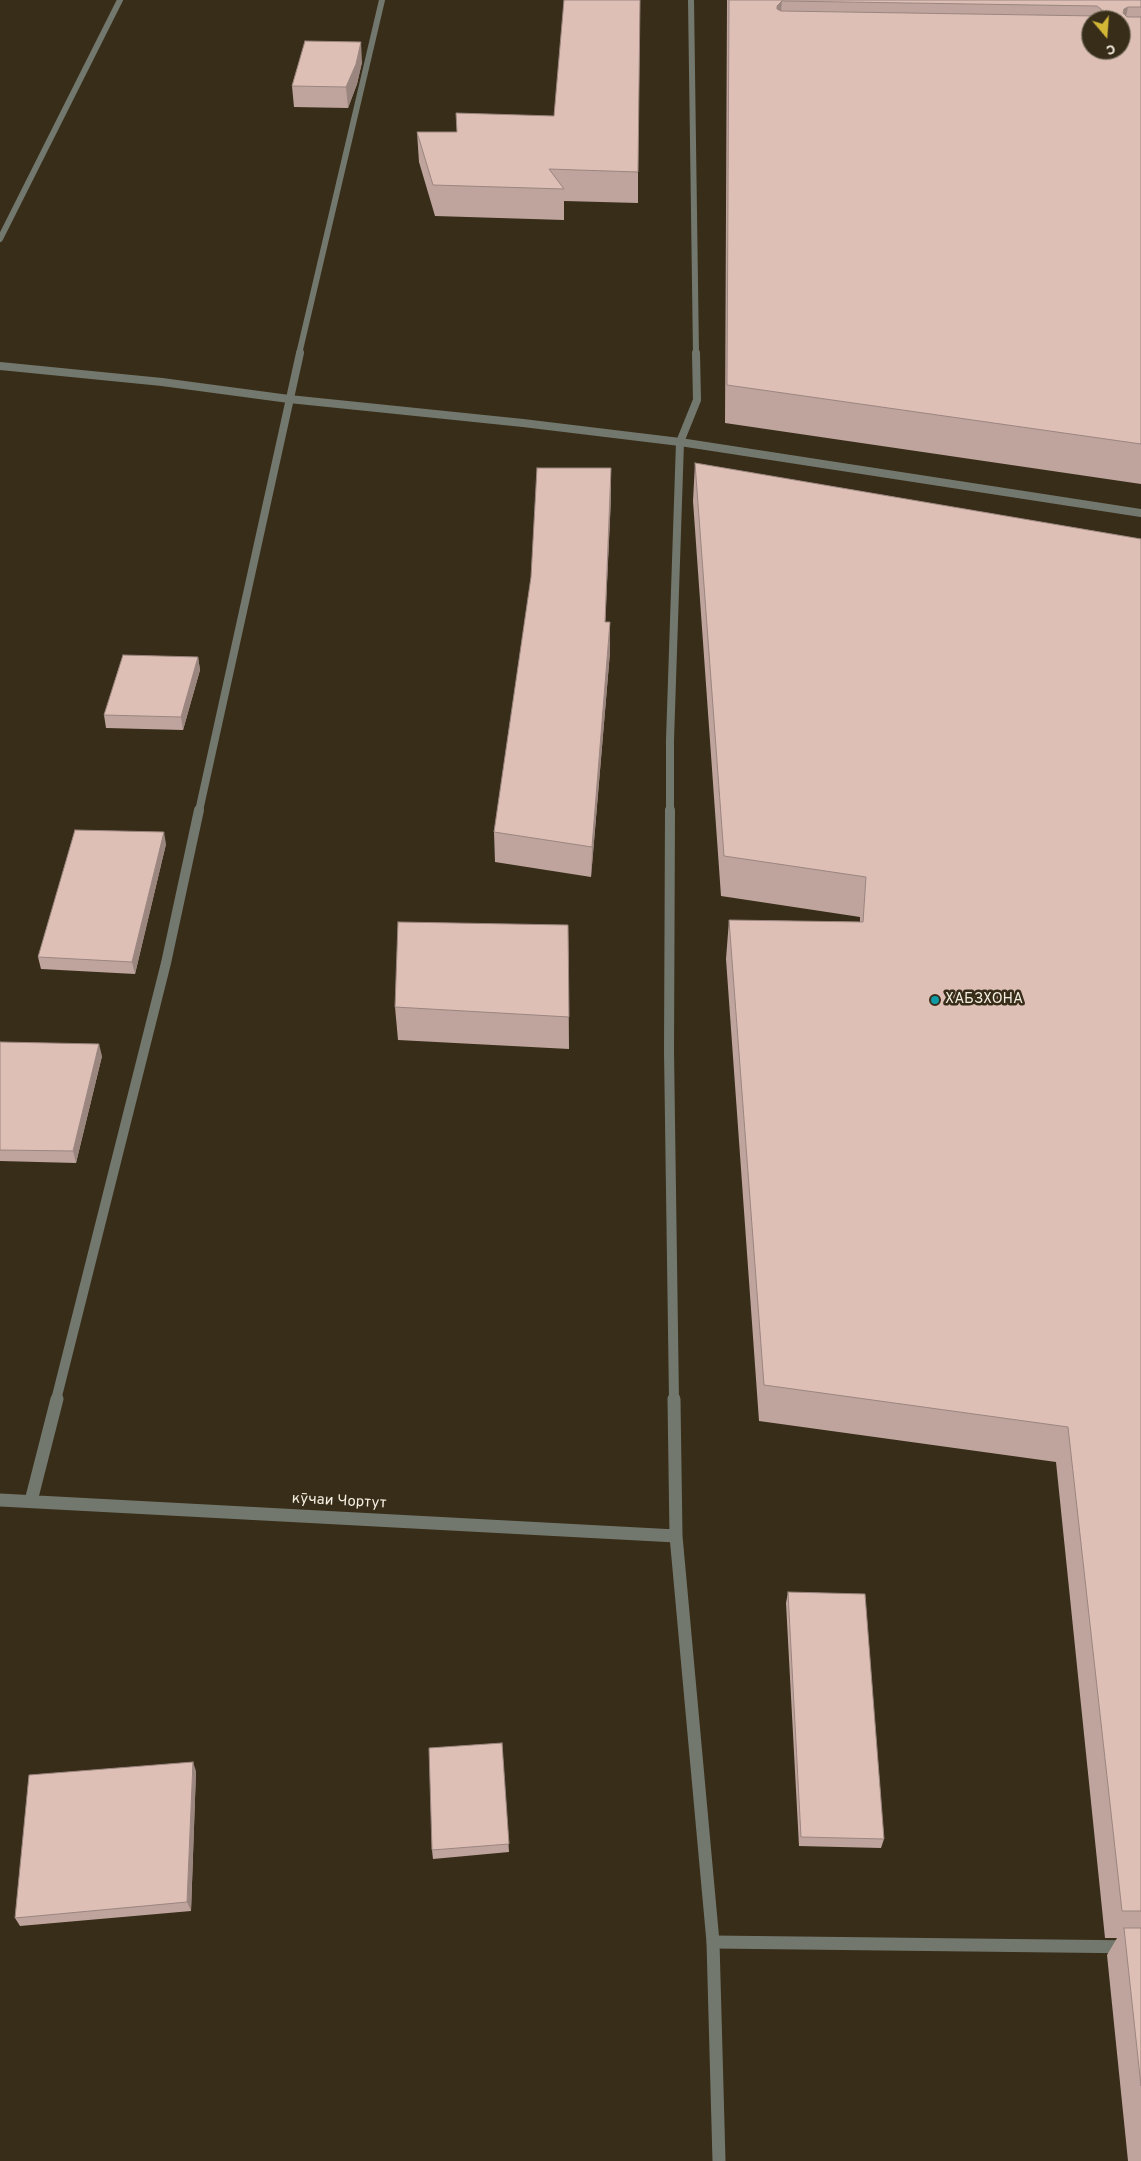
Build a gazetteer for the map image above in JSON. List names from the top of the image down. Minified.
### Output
{"streets":{"street":["кӯчаи Чортут"]},"places":["ХАБЗХОНА"],"north":"bottom"}
